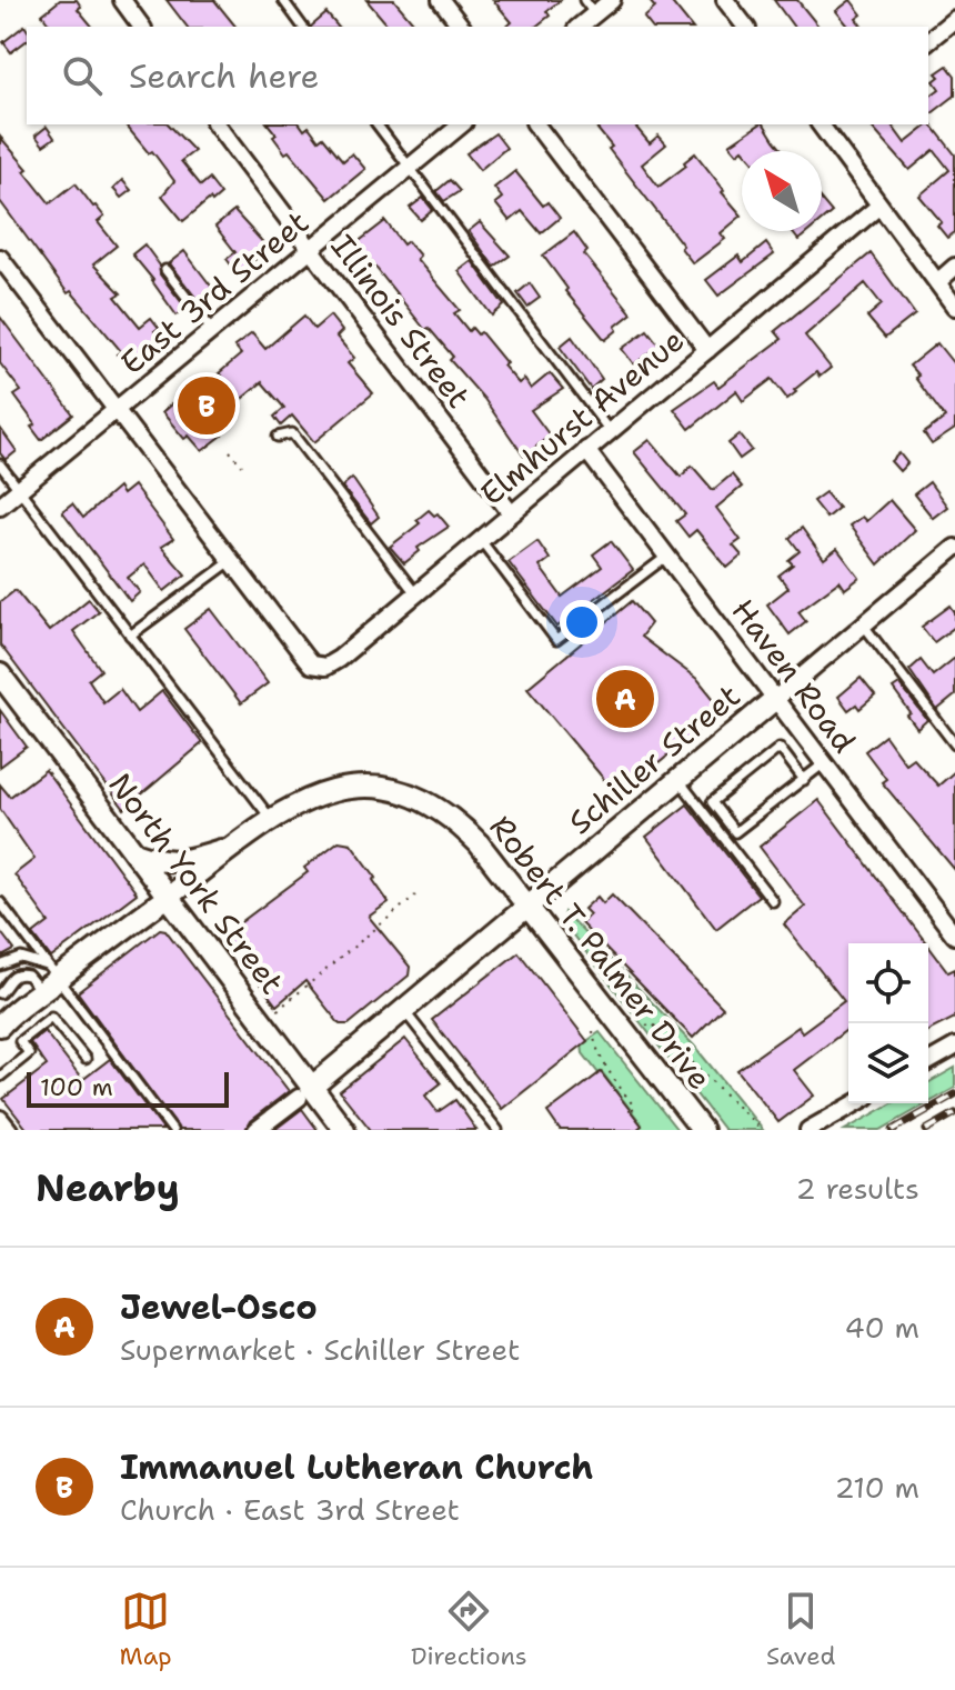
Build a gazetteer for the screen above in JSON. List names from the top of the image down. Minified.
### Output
{"streets":{"main road":["Schiller Street","North York Street","Robert T. Palmer Drive"],"street":["East 3rd Street","Illinois Street","Elmhurst Avenue","Haven Road"]},"crossings":[["East 3rd Street","Illinois Street"],["Illinois Street","Elmhurst Avenue"],["Elmhurst Avenue","Haven Road"],["Haven Road","Schiller Street"],["Schiller Street","North York Street"],["Schiller Street","Robert T. Palmer Drive"],["North York Street","Robert T. Palmer Drive"]],"scale_bar":"100 m","north":"top left","page":{"search":"Search here","pins":["B","A"],"scale":"100 m","heading":["Nearby","2 results"],"list":[{"mark":"A","name":"Jewel-Osco","note":"Supermarket · Schiller Street","value":"40 m"},{"mark":"B","name":"Immanuel Lutheran Church","note":"Church · East 3rd Street","value":"210 m"}],"nav":["Map","Directions","Saved"]}}
